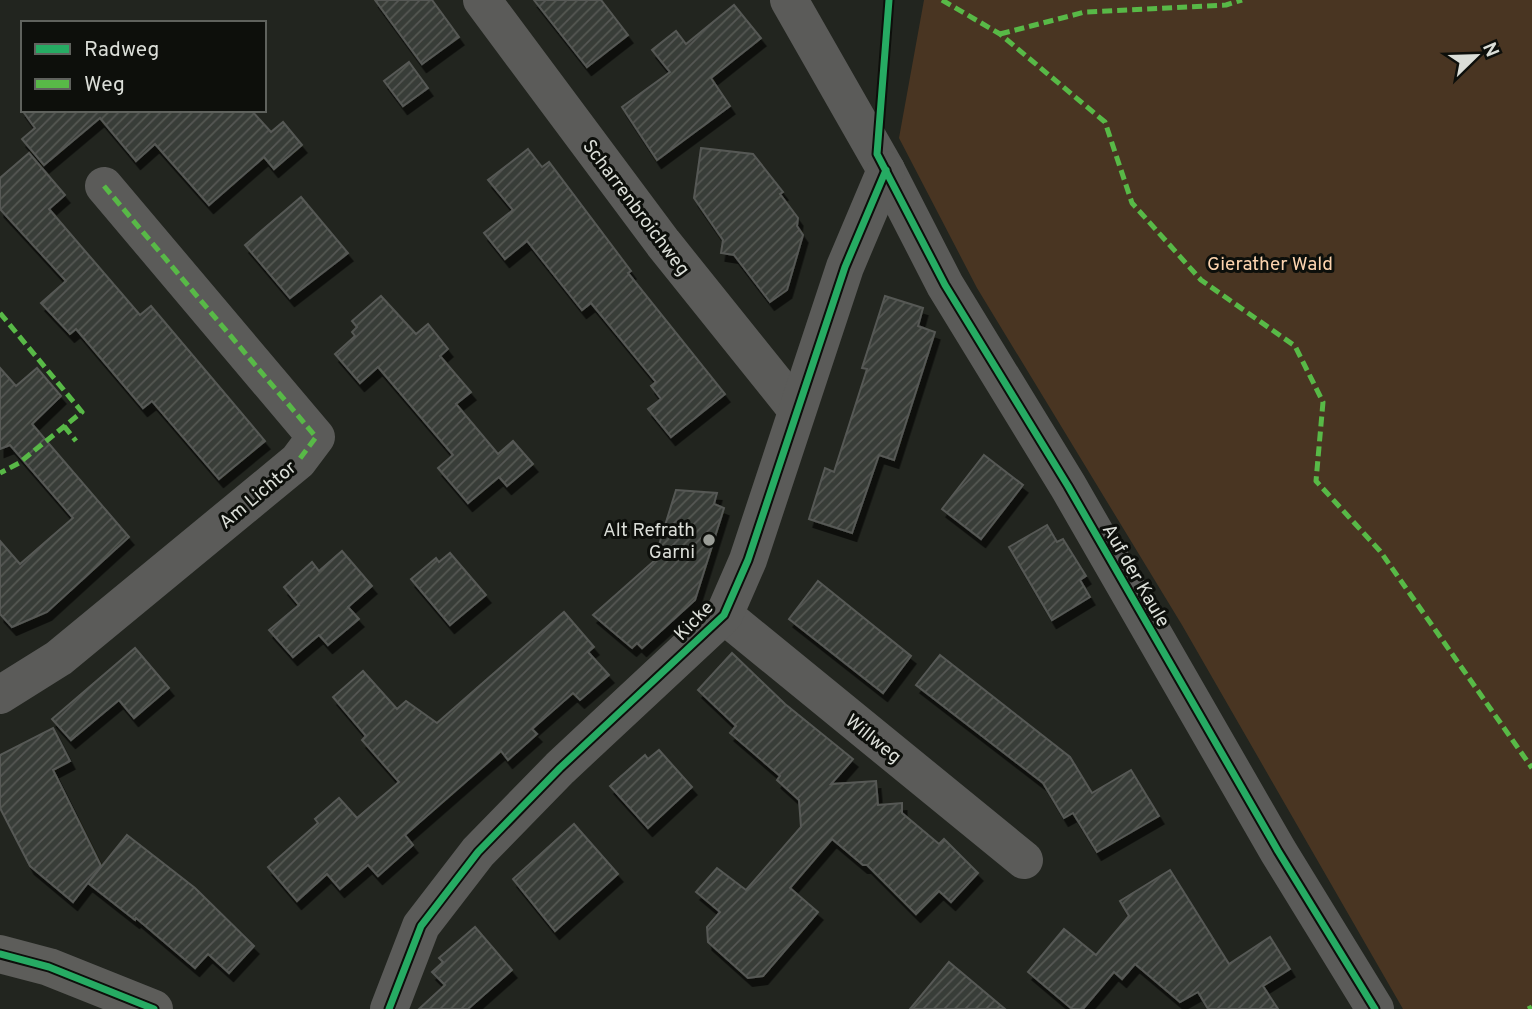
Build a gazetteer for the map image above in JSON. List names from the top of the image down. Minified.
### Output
{"streets":{"street":["Scharrenbroichweg","Am Lichtor","Auf der Kaule","Kicke","Willweg"]},"crossings":[["Scharrenbroichweg","Kicke"],["Auf der Kaule","Kicke"],["Kicke","Willweg"]],"parks":["Gierather Wald"],"places":["Alt Refrath Garni"],"legend":["Radweg","Weg"],"north":"top right"}
